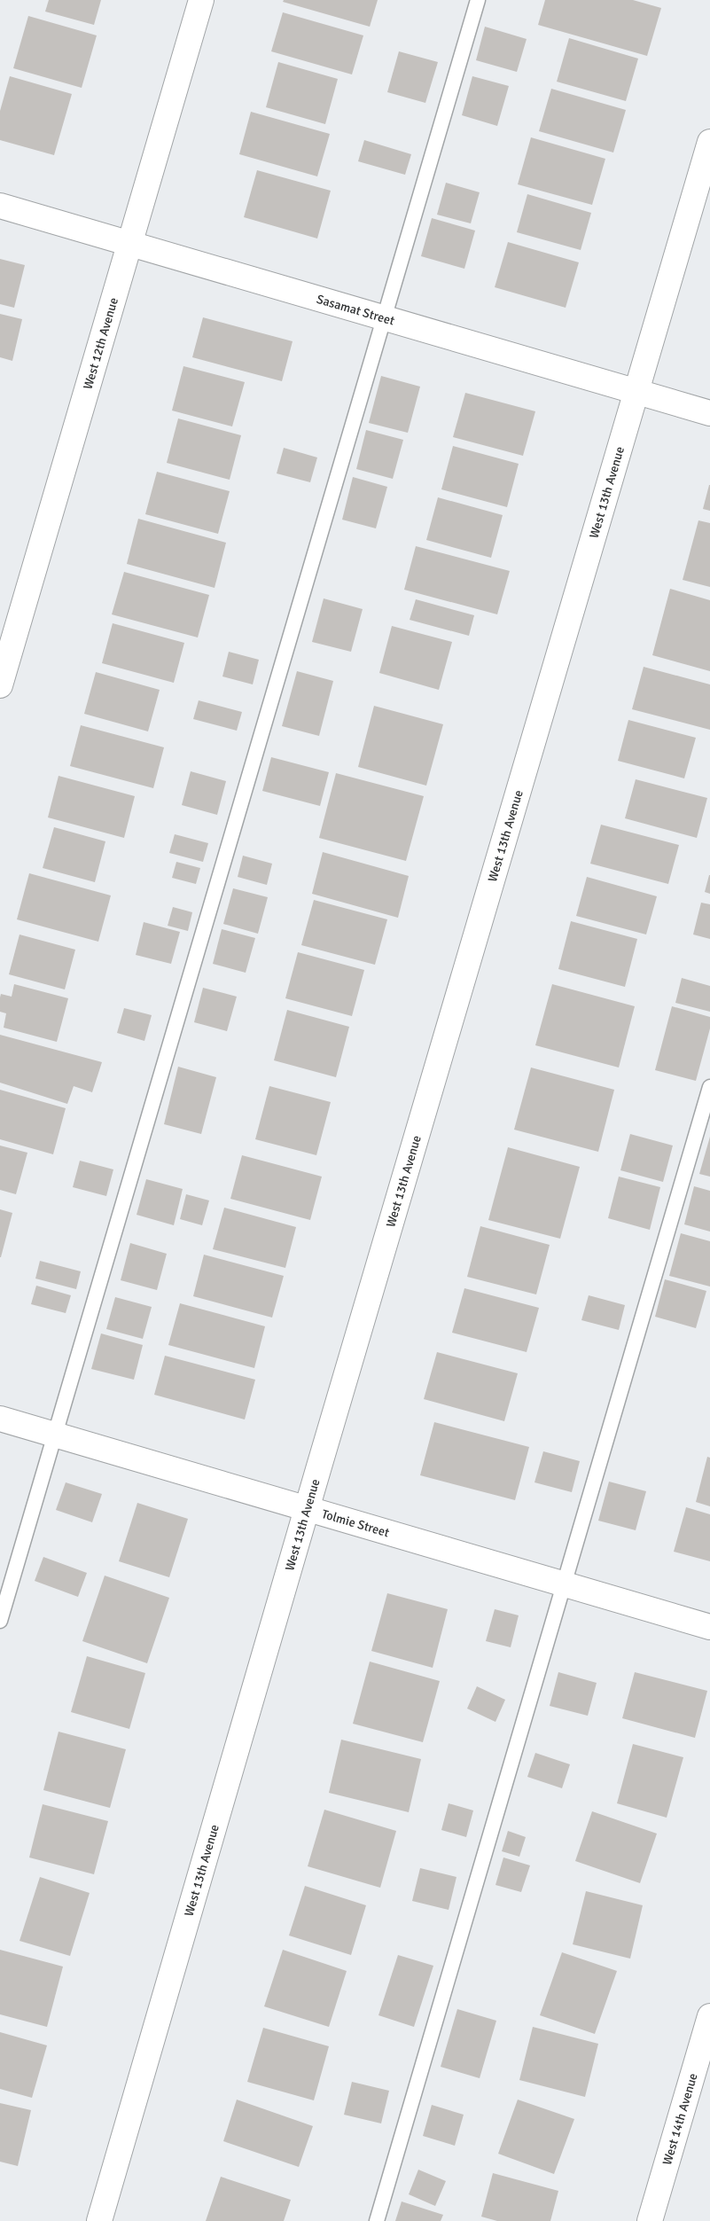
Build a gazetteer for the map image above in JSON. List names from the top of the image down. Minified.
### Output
{"streets":{"street":["Sasamat Street","West 12th Avenue","West 13th Avenue","Tolmie Street","West 14th Avenue"]},"crossings":[["Sasamat Street","West 12th Avenue"],["Sasamat Street","West 13th Avenue"],["West 13th Avenue","Tolmie Street"]]}
